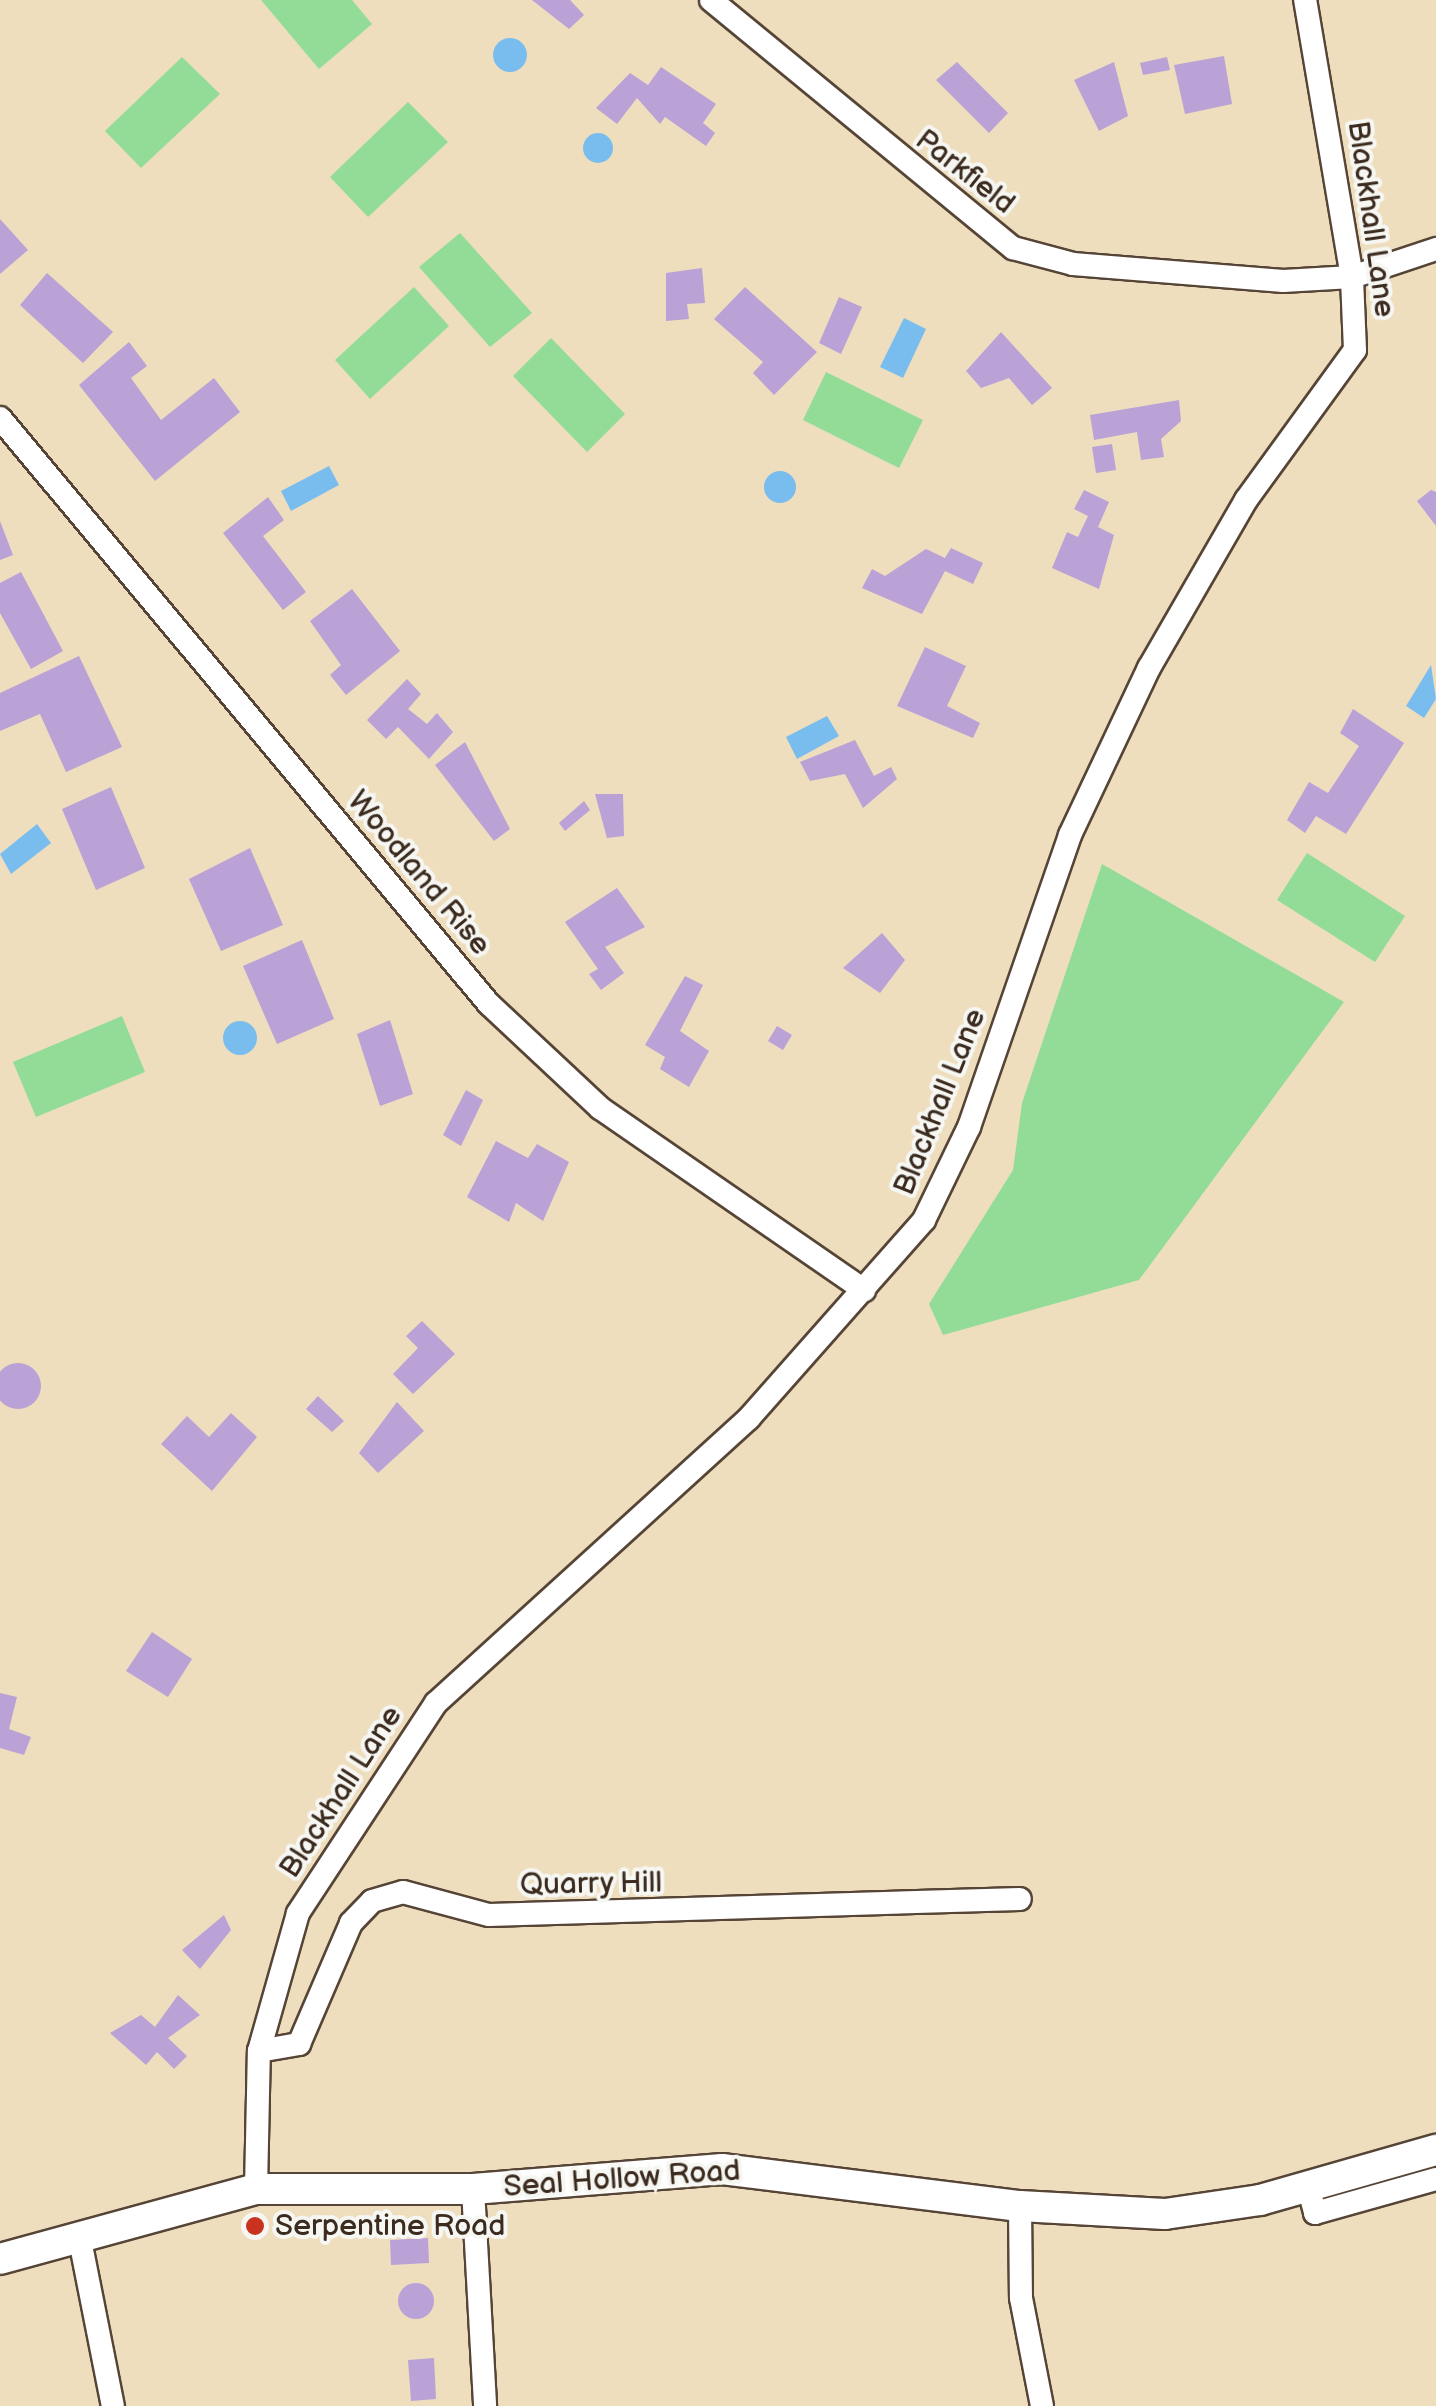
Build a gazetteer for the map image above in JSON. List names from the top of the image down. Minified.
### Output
{"streets":{"main road":["Seal Hollow Road"],"street":["Parkfield","Blackhall Lane","Woodland Rise","Quarry Hill"]},"crossings":[["Parkfield","Blackhall Lane"],["Blackhall Lane","Woodland Rise"],["Blackhall Lane","Quarry Hill"],["Blackhall Lane","Seal Hollow Road"]],"places":["Serpentine Road"]}
